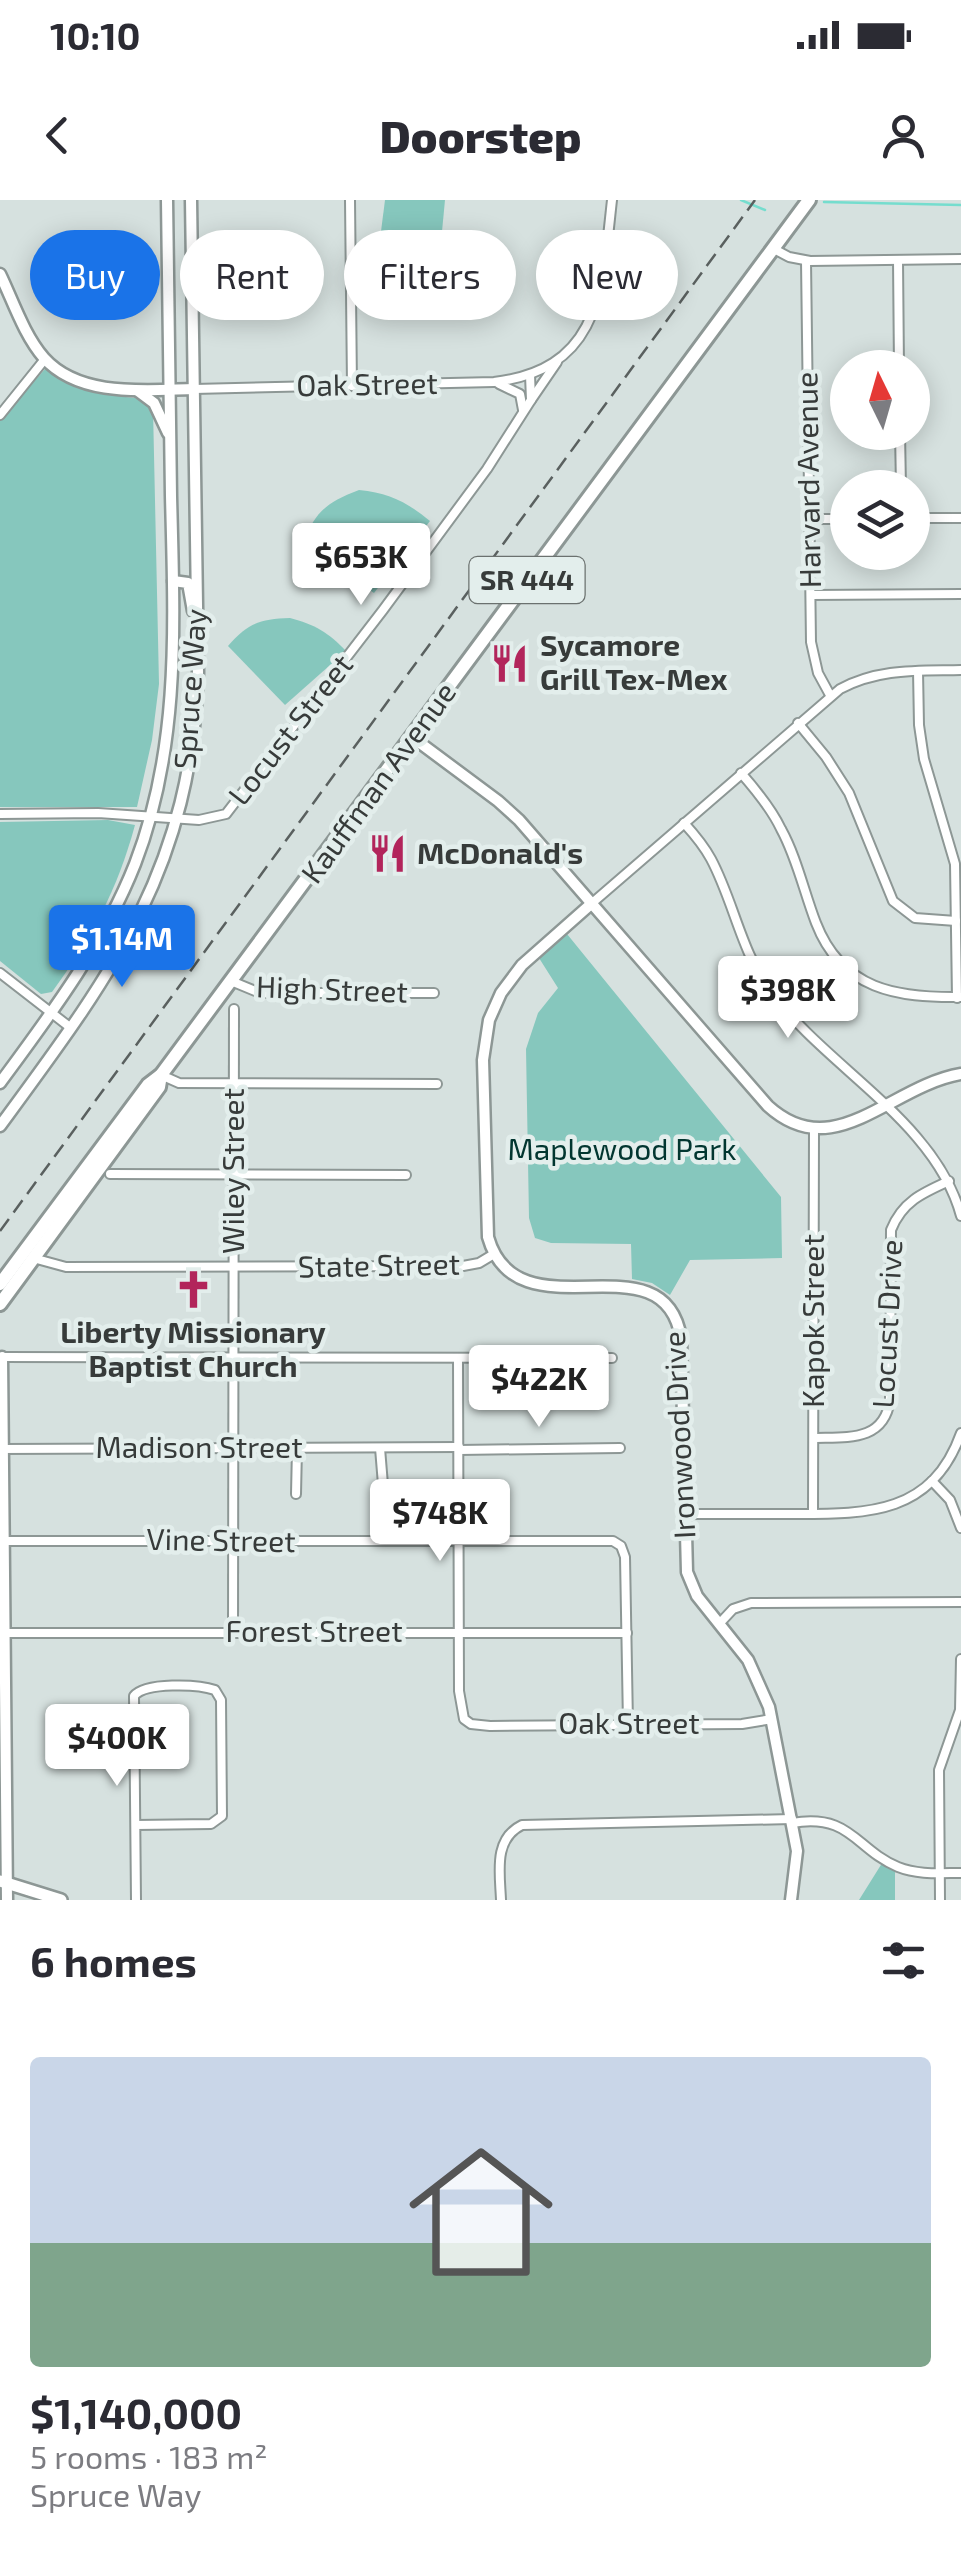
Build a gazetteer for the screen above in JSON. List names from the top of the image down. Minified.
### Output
{"streets":{"main road":["SR 444","Kauffman Avenue"],"street":["Oak Street","Harvard Avenue","Spruce Way","Locust Street","High Street","Wiley Street","State Street","Kapok Street","Locust Drive","Ironwood Drive","Madison Street","Vine Street","Forest Street"]},"crossings":[["Oak Street","Spruce Way"],["Oak Street","Locust Street"],["Oak Street","Ironwood Drive"],["Oak Street","Forest Street"],["Spruce Way","Locust Street"],["Kauffman Avenue","High Street"],["Kauffman Avenue","State Street"],["Wiley Street","State Street"],["Wiley Street","Madison Street"],["Wiley Street","Vine Street"],["Wiley Street","Forest Street"],["State Street","Ironwood Drive"],["Kapok Street","Locust Drive"],["Vine Street","Forest Street"]],"parks":["Maplewood Park"],"places":{"restaurant":["Sycamore Grill Tex-Mex","McDonald's"],"church":["Liberty Missionary Baptist Church"]},"north":"top","page":{"status":"10:10","header":"Doorstep","chip":["Buy","Rent","Filters","New"],"price":["$653K","$1.14M","$398K","$422K","$748K","$400K"],"heading":"6 homes","list":[{"name":"$1,140,000","note":"5 rooms · 183 m² · Spruce Way"}]}}
